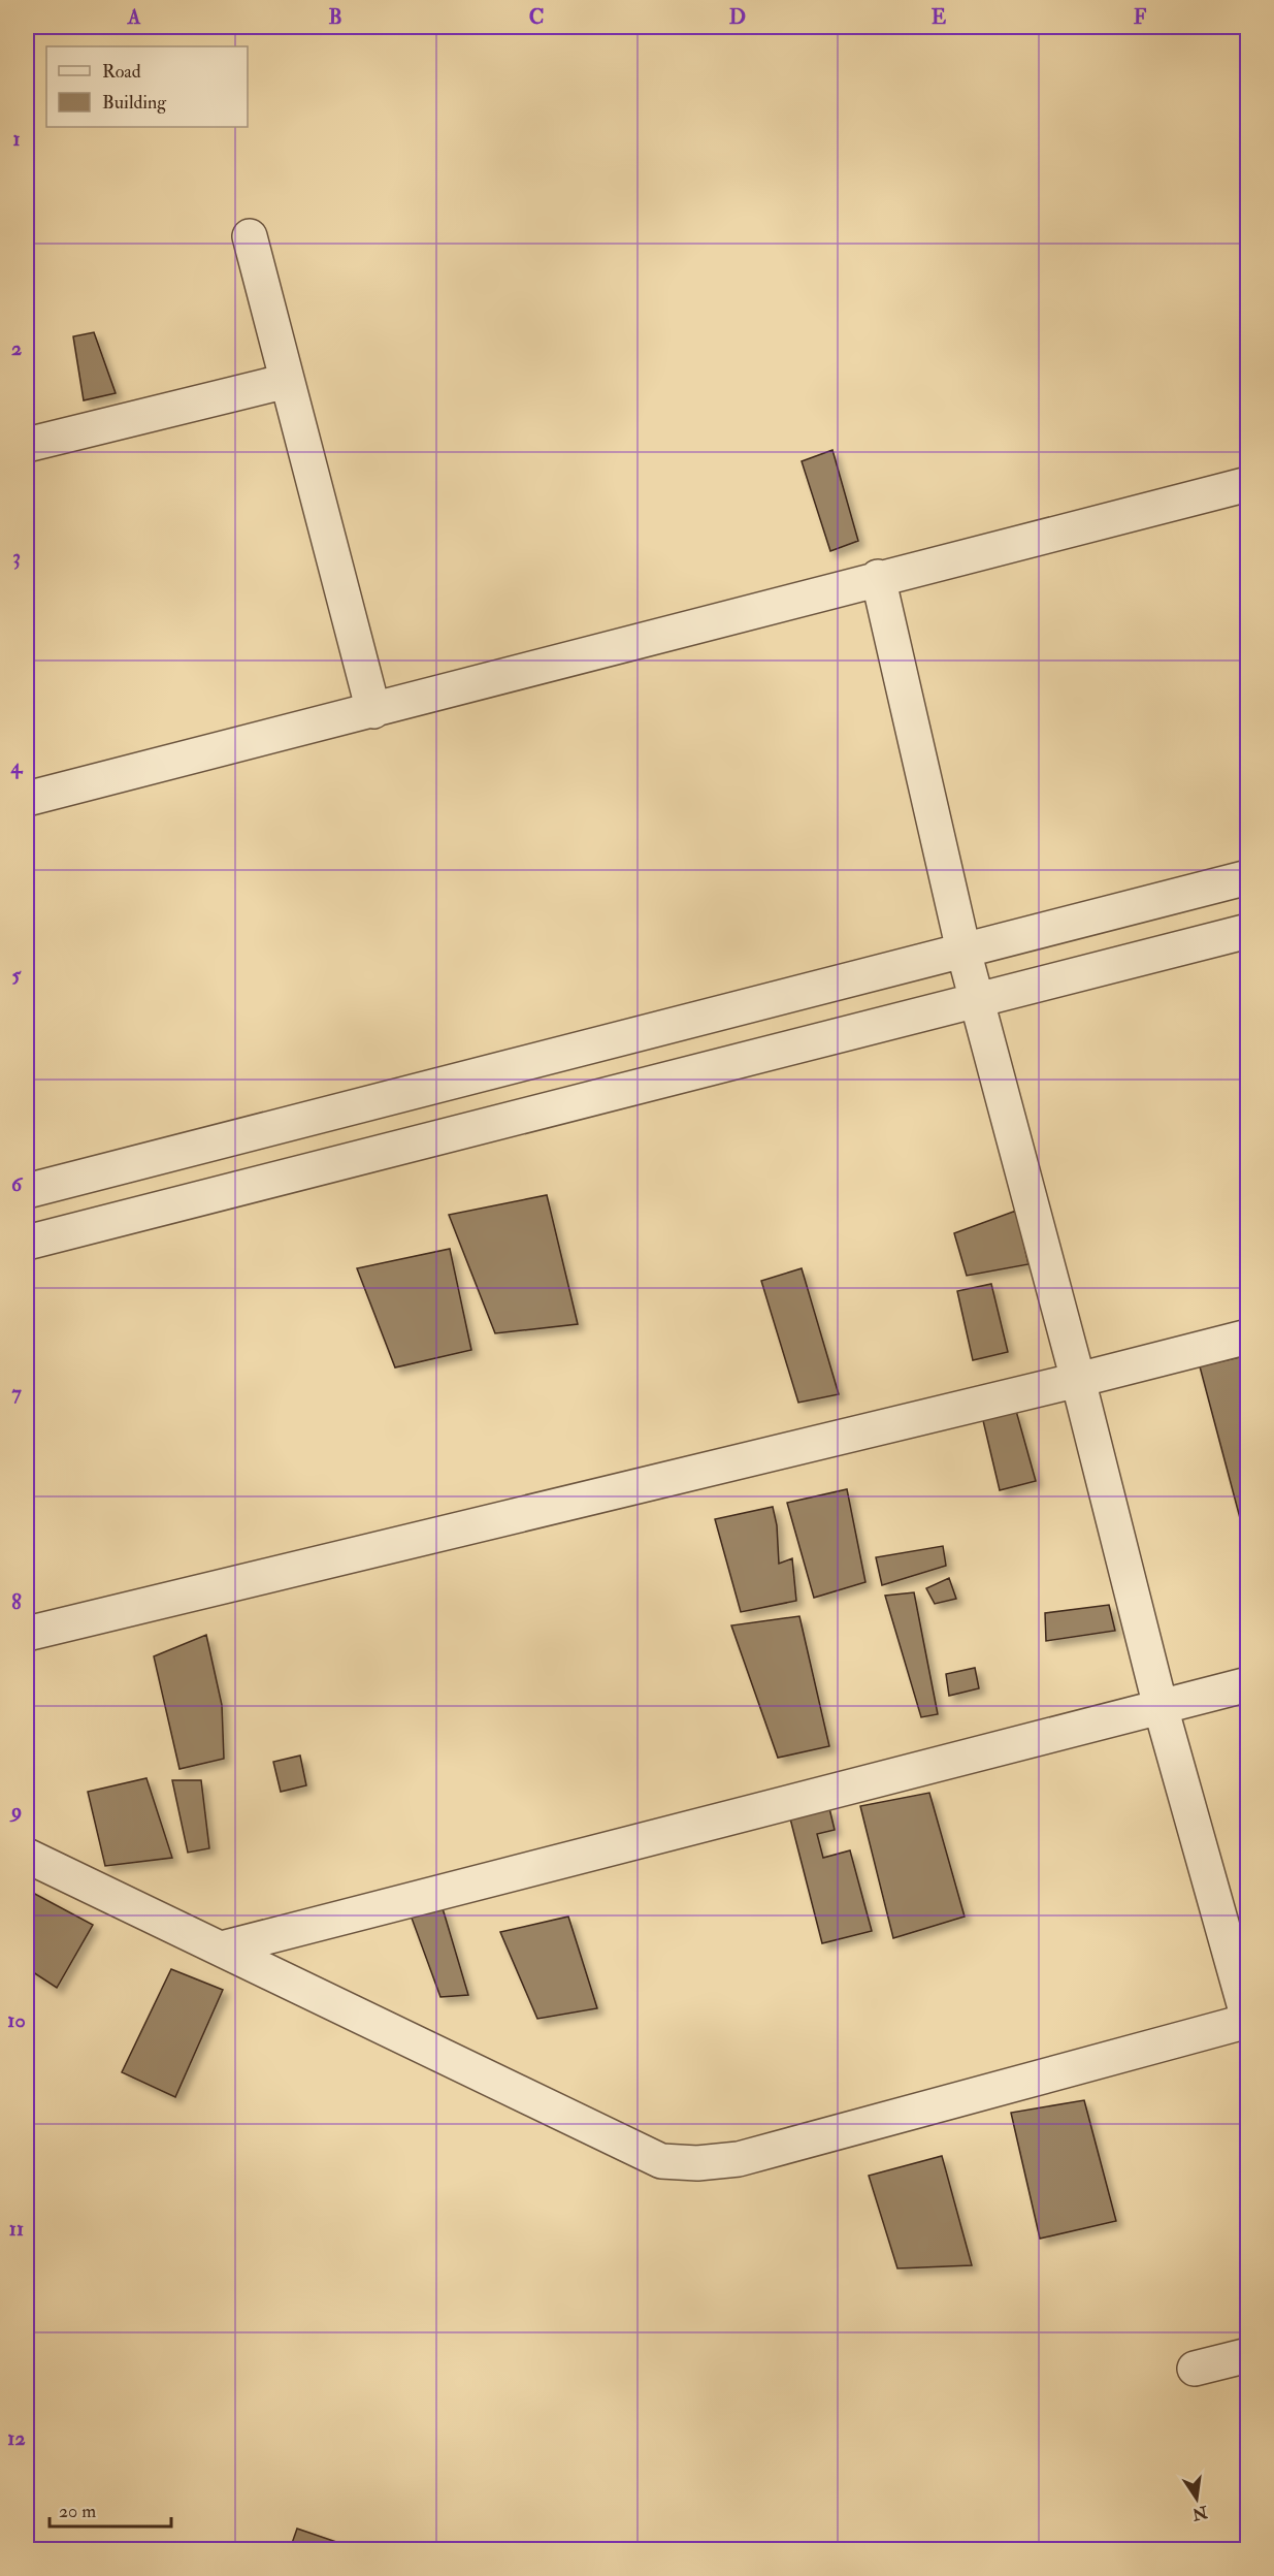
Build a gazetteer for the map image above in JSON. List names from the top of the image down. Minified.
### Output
{"legend":["Road","Building"],"scale_bar":"20 m","north":"bottom","grid":{"columns":["A","B","C","D","E","F"],"rows":["1","2","3","4","5","6","7","8","9","10","11","12"]}}
